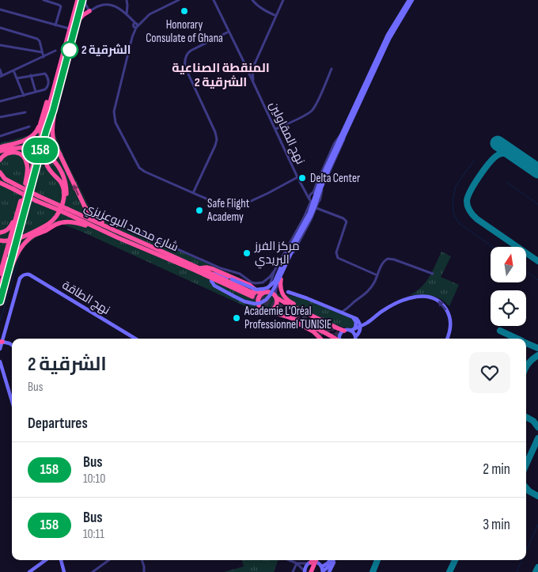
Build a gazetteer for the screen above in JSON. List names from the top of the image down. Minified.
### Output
{"streets":{"highway":["شارع محمد البوعزيزي"],"street":["نهج المقاولين","نهج الطاقة"]},"districts":["المنقطة الصناعية الشرقية 2"],"places":["Honorary Consulate of Ghana","الشرقية 2","Delta Center","Safe Flight Academy","مركز الفرز البريدي","Academie L'Oréal Professionnel TUNISIE"],"lines":["bus line 158"],"north":"top","page":{"on_map":"158","heading":[["الشرقية 2","Bus"],"Departures"],"list":[{"mark":"158","name":"Bus","note":"10:10","value":"2 min"},{"mark":"158","name":"Bus","note":"10:11","value":"3 min"}]}}
